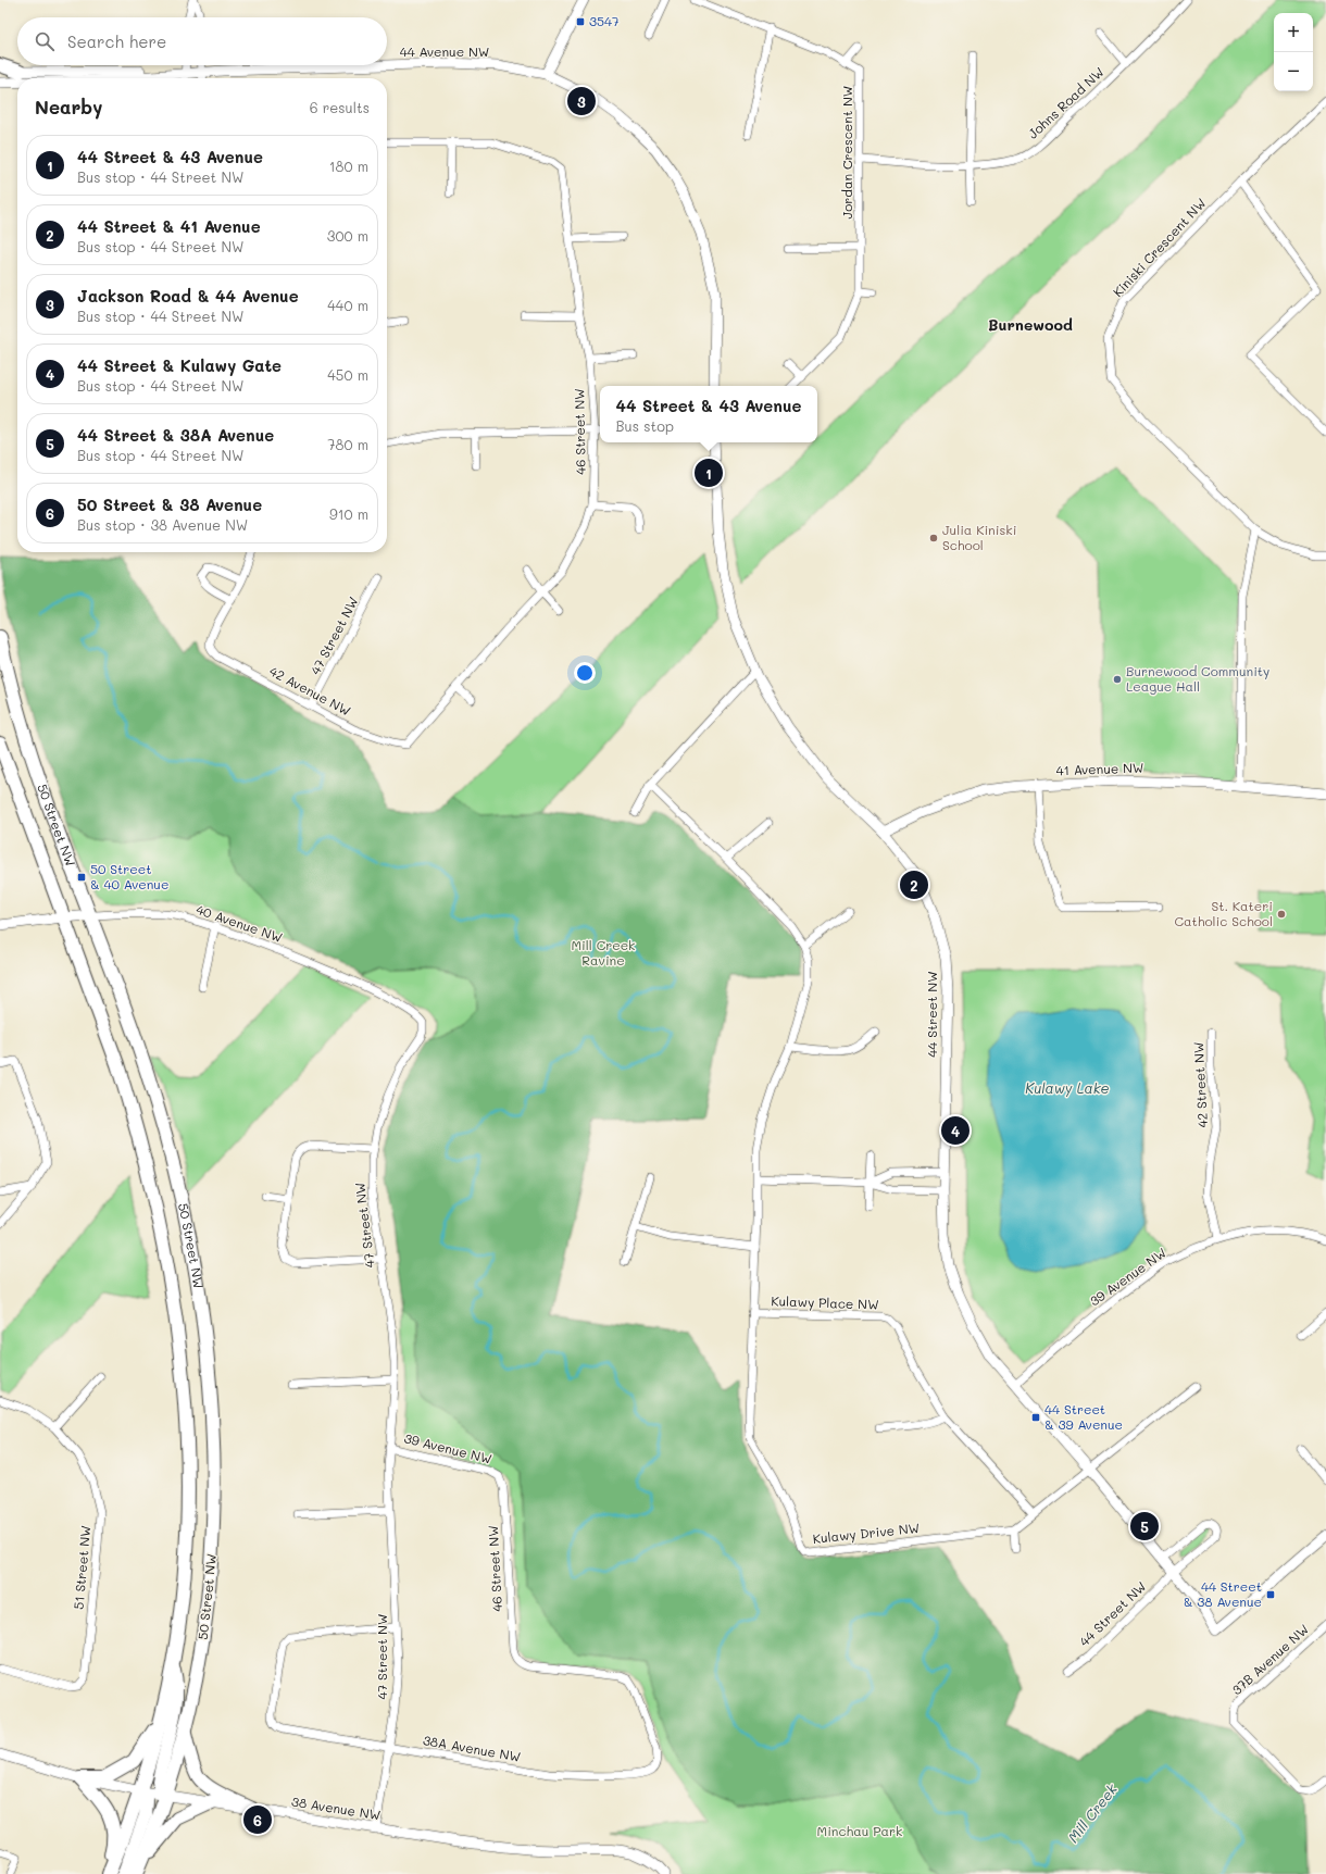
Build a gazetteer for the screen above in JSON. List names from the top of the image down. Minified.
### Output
{"streets":{"main road":["50 Street NW"],"street":["44 Avenue NW","Johns Road NW","Jordan Crescent NW","Kiniski Crescent NW","46 Street NW","47 Street NW","42 Avenue NW","41 Avenue NW","40 Avenue NW","44 Street NW","42 Street NW","39 Avenue NW","Kulawy Place NW","Kulawy Drive NW","51 Street NW","37B Avenue NW","38A Avenue NW","38 Avenue NW"]},"crossings":[["Johns Road NW","Jordan Crescent NW"],["46 Street NW","42 Avenue NW"],["46 Street NW","39 Avenue NW"],["46 Street NW","38A Avenue NW"],["47 Street NW","42 Avenue NW"],["47 Street NW","40 Avenue NW"],["47 Street NW","39 Avenue NW"],["47 Street NW","38A Avenue NW"],["47 Street NW","38 Avenue NW"],["41 Avenue NW","44 Street NW"],["50 Street NW","40 Avenue NW"],["50 Street NW","38 Avenue NW"],["44 Street NW","39 Avenue NW"],["42 Street NW","39 Avenue NW"],["Kulawy Place NW","Kulawy Drive NW"]],"districts":["Burnewood"],"water":["Kulawy Lake","Mill Creek"],"parks":["Mill Creek Ravine","Minchau Park"],"places":{"transit":["3547","50 Street & 40 Avenue","44 Street & 39 Avenue","44 Street & 38 Avenue"],"other":["Julia Kiniski School","Burnewood Community League Hall","St. Kateri Catholic School"]},"page":{"map_buttons":["+","−"],"search":"Search here","heading":["Nearby","6 results"],"pins":["3","1","2","4","5","6"],"list":[{"mark":"1","name":"44 Street & 43 Avenue","note":"Bus stop · 44 Street NW","value":"180 m"},{"mark":"2","name":"44 Street & 41 Avenue","note":"Bus stop · 44 Street NW","value":"300 m"},{"mark":"3","name":"Jackson Road & 44 Avenue","note":"Bus stop · 44 Street NW","value":"440 m"},{"mark":"4","name":"44 Street & Kulawy Gate","note":"Bus stop · 44 Street NW","value":"450 m"},{"mark":"5","name":"44 Street & 38A Avenue","note":"Bus stop · 44 Street NW","value":"780 m"},{"mark":"6","name":"50 Street & 38 Avenue","note":"Bus stop · 38 Avenue NW","value":"910 m"}],"popup":["44 Street & 43 Avenue","Bus stop"]}}
